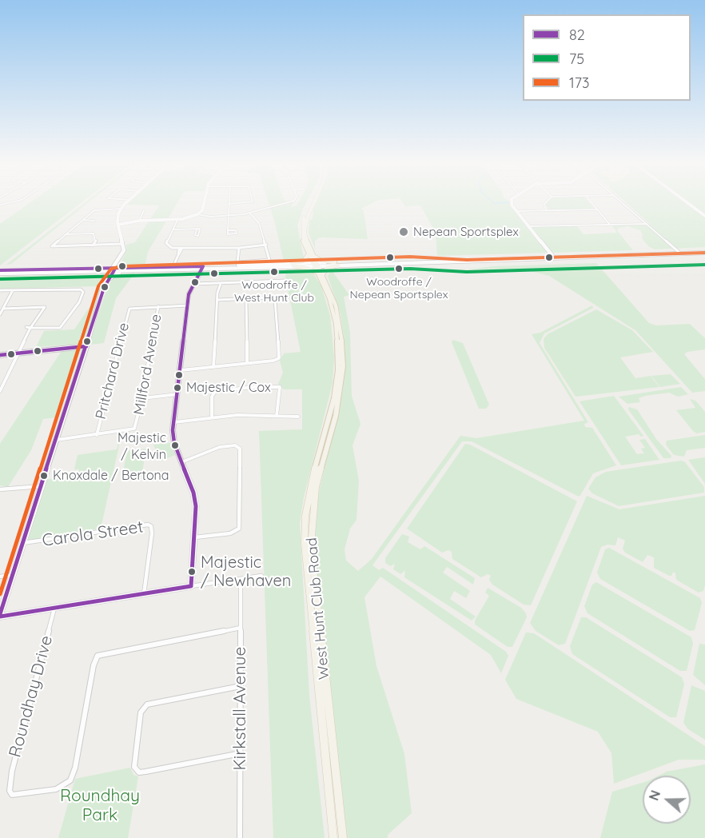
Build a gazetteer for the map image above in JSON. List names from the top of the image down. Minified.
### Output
{"streets":{"main road":["West Hunt Club Road"],"street":["Millford Avenue","Pritchard Drive","Carola Street","Roundhay Drive","Kirkstall Avenue"]},"crossings":[["Millford Avenue","Pritchard Drive"],["Roundhay Drive","Kirkstall Avenue"]],"parks":["Roundhay Park"],"places":["Nepean Sportsplex","Woodroffe / Nepean Sportsplex","Woodroffe / West Hunt Club","Majestic / Cox","Majestic / Kelvin","Knoxdale / Bertona","Majestic / Newhaven"],"lines":["transit line 173","transit line 75","transit line 82"],"legend":["82","75","173"],"north":"left"}
